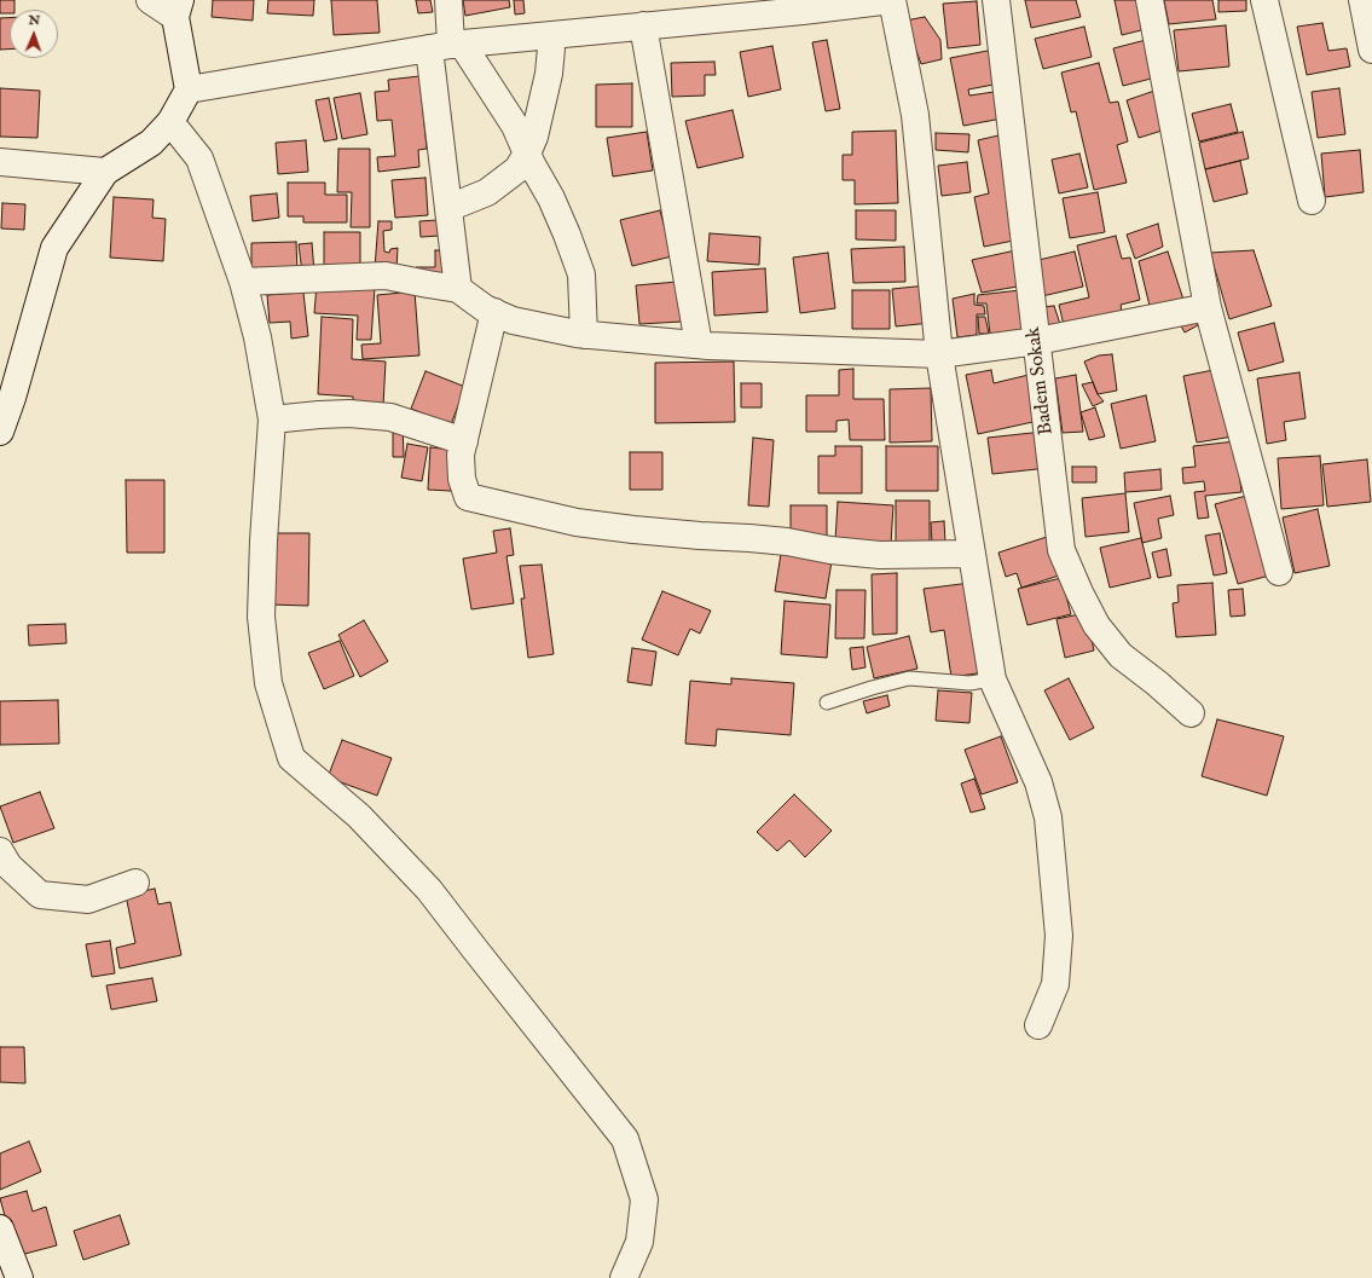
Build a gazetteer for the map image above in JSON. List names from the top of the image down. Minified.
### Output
{"streets":{"street":["Badem Sokak"]},"north":"top"}
